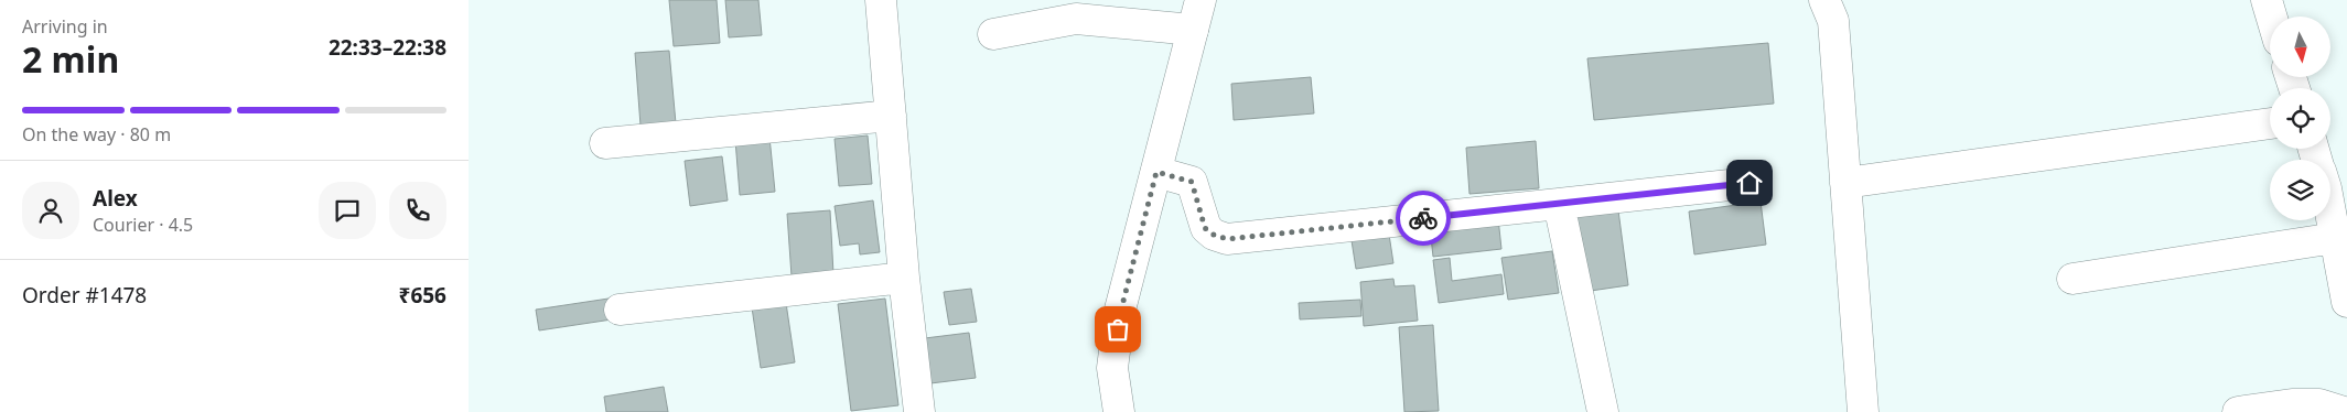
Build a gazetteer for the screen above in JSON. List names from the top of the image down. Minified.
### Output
{"north":"bottom","page":{"heading":["2 min","Arriving in","22:33–22:38"],"panel":["Alex","Courier · 4.5","Order #1478","₹656"],"bar":"On the way · 80 m"}}
